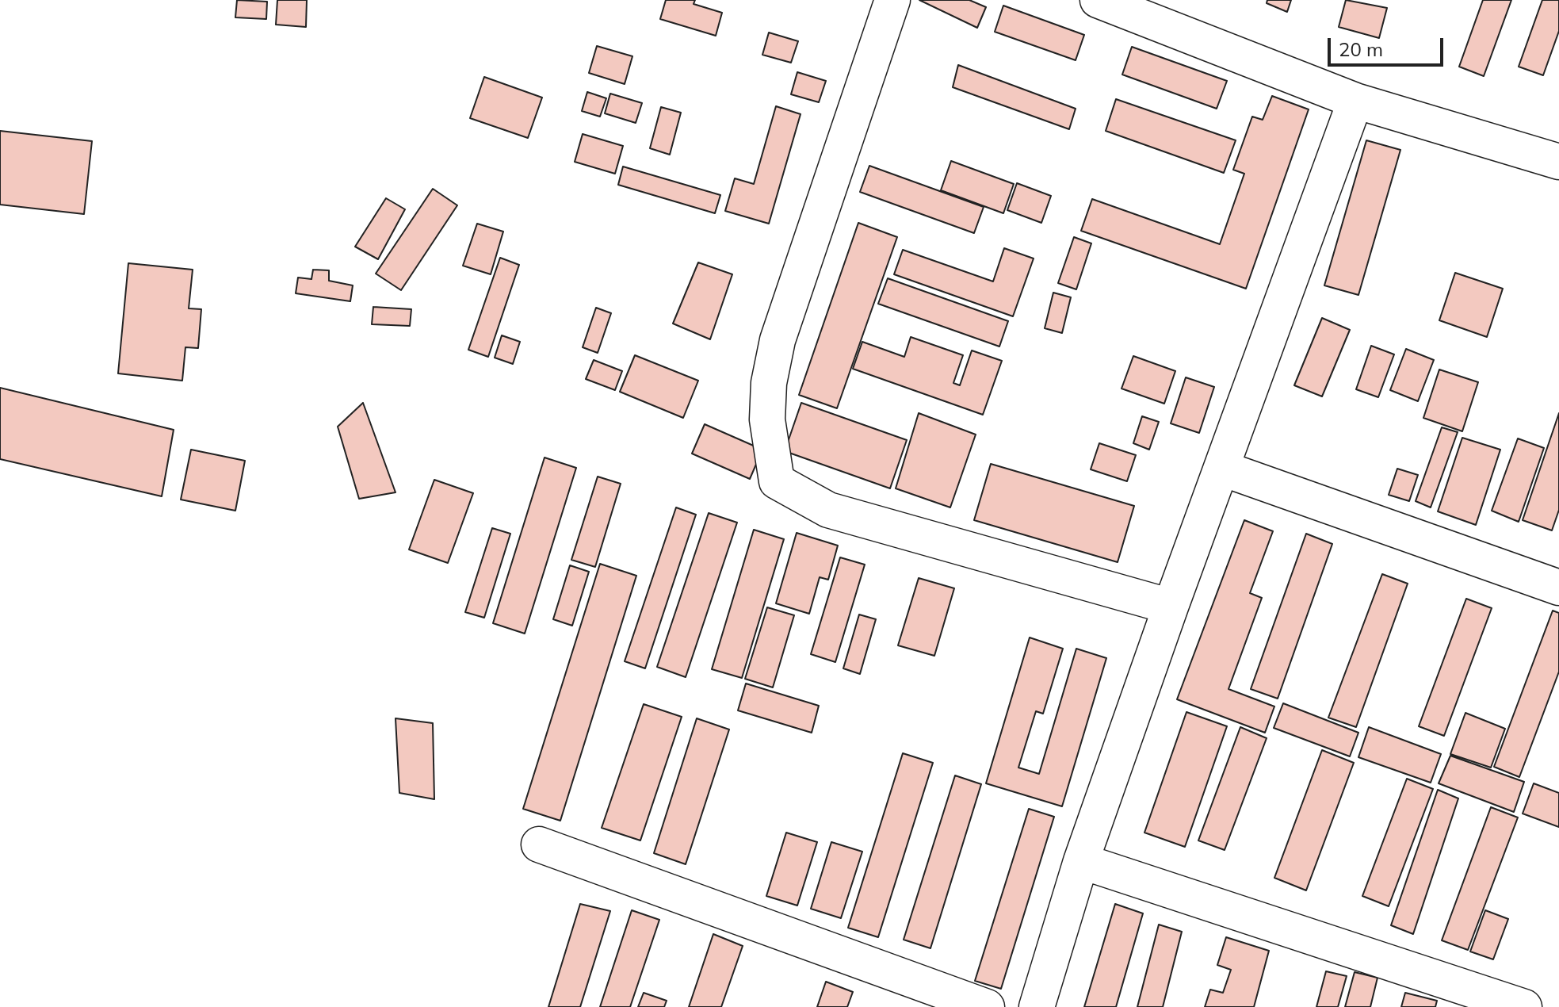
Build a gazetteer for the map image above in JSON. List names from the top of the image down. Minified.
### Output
{"scale_bar":"20 m"}
